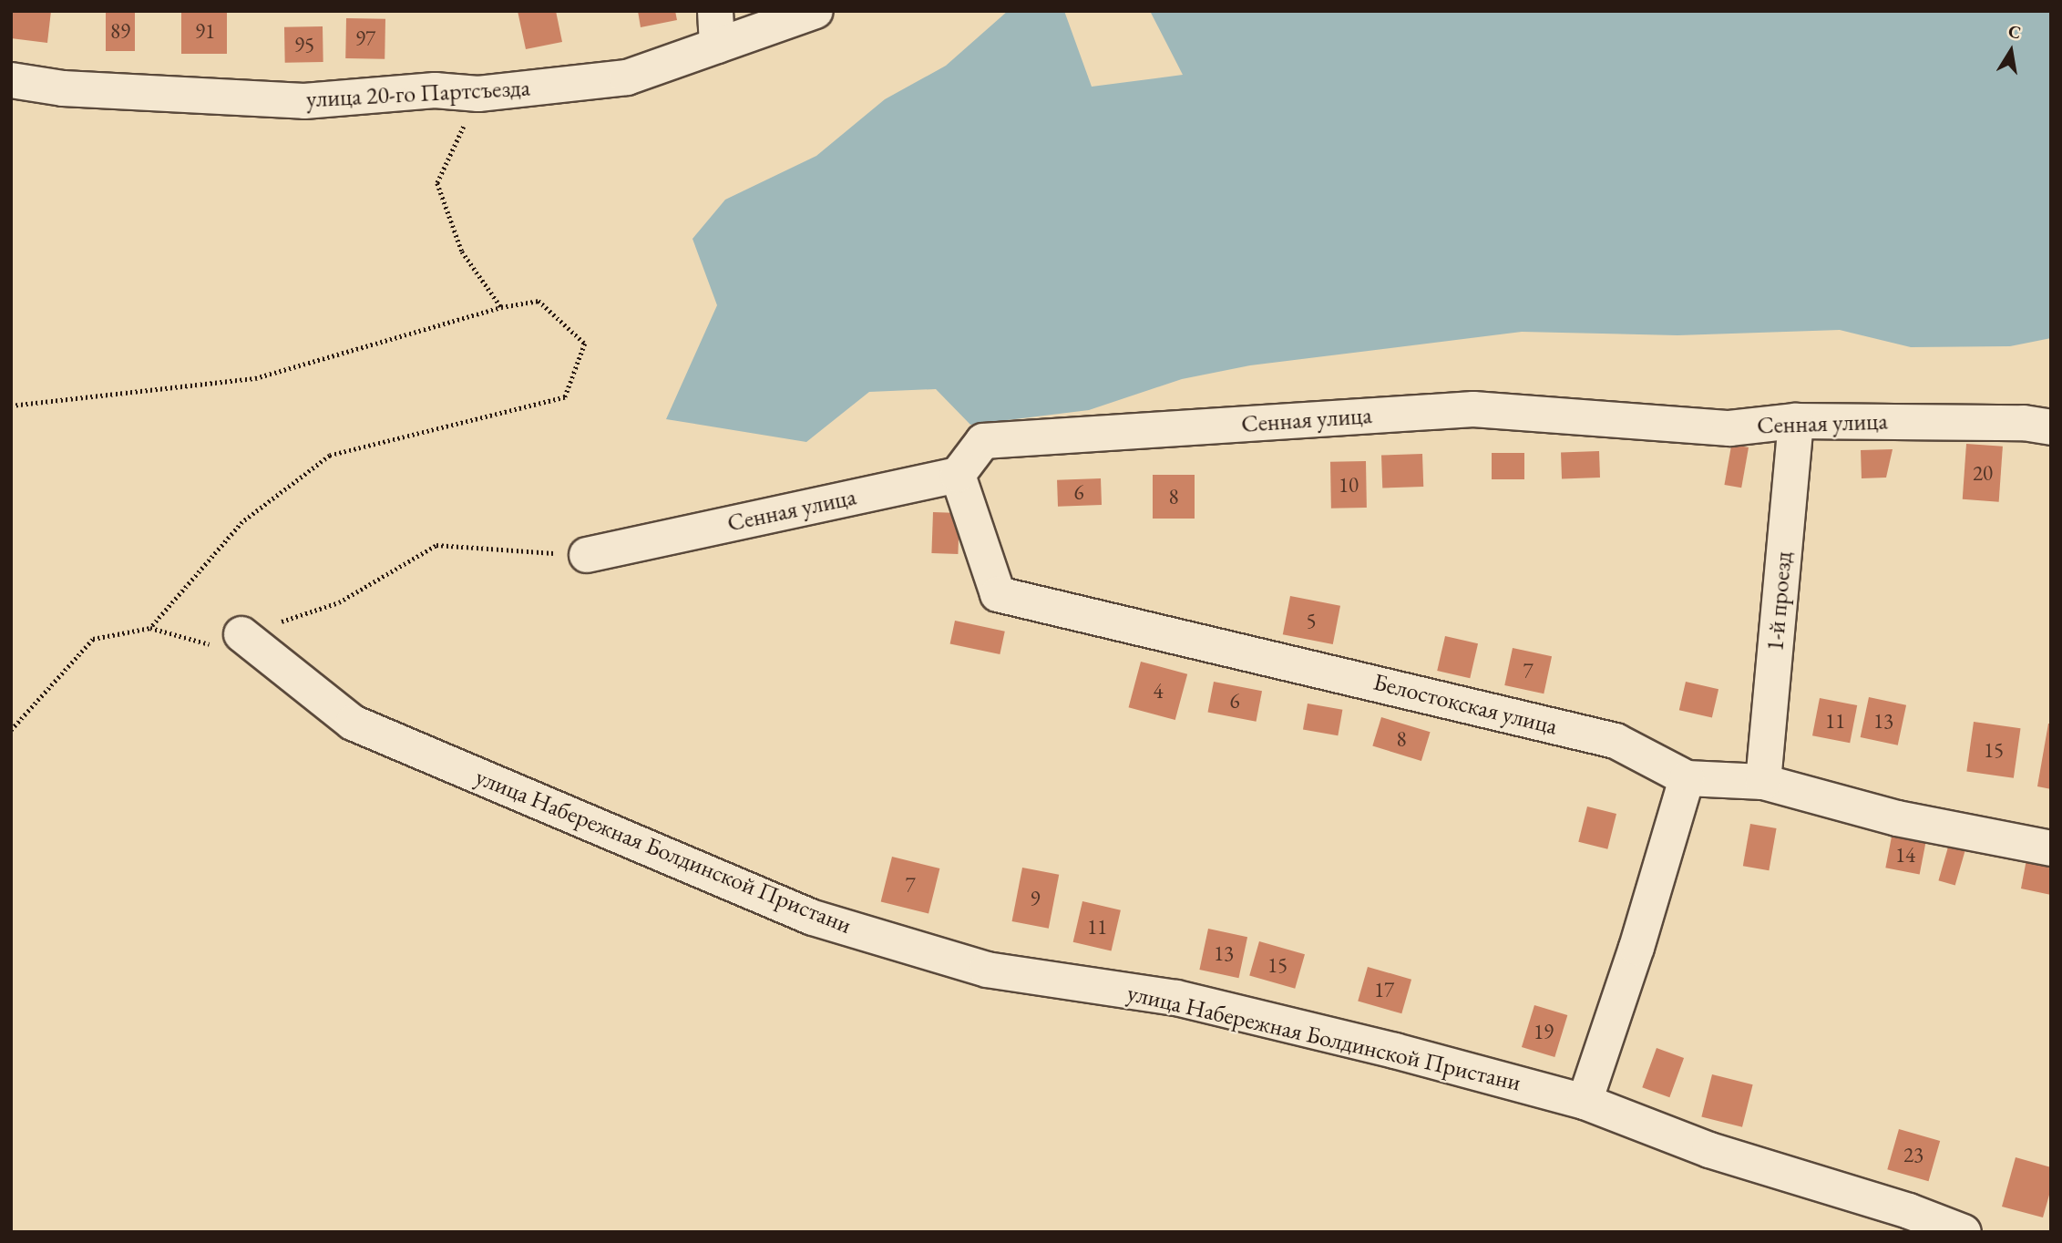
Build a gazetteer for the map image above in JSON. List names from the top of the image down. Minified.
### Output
{"streets":{"street":["улица 20-го Партсъезда","Сенная улица","1-й проезд","Белостокская улица","улица Набережная Болдинской Пристани"]},"crossings":[["Сенная улица","1-й проезд"],["Сенная улица","Белостокская улица"],["1-й проезд","Белостокская улица"]],"house_numbers":["89","91","97","95","20","10","6","8","5","7","4","6","11","13","8","15","14","7","9","11","13","15","17","19","23"],"north":"top"}
